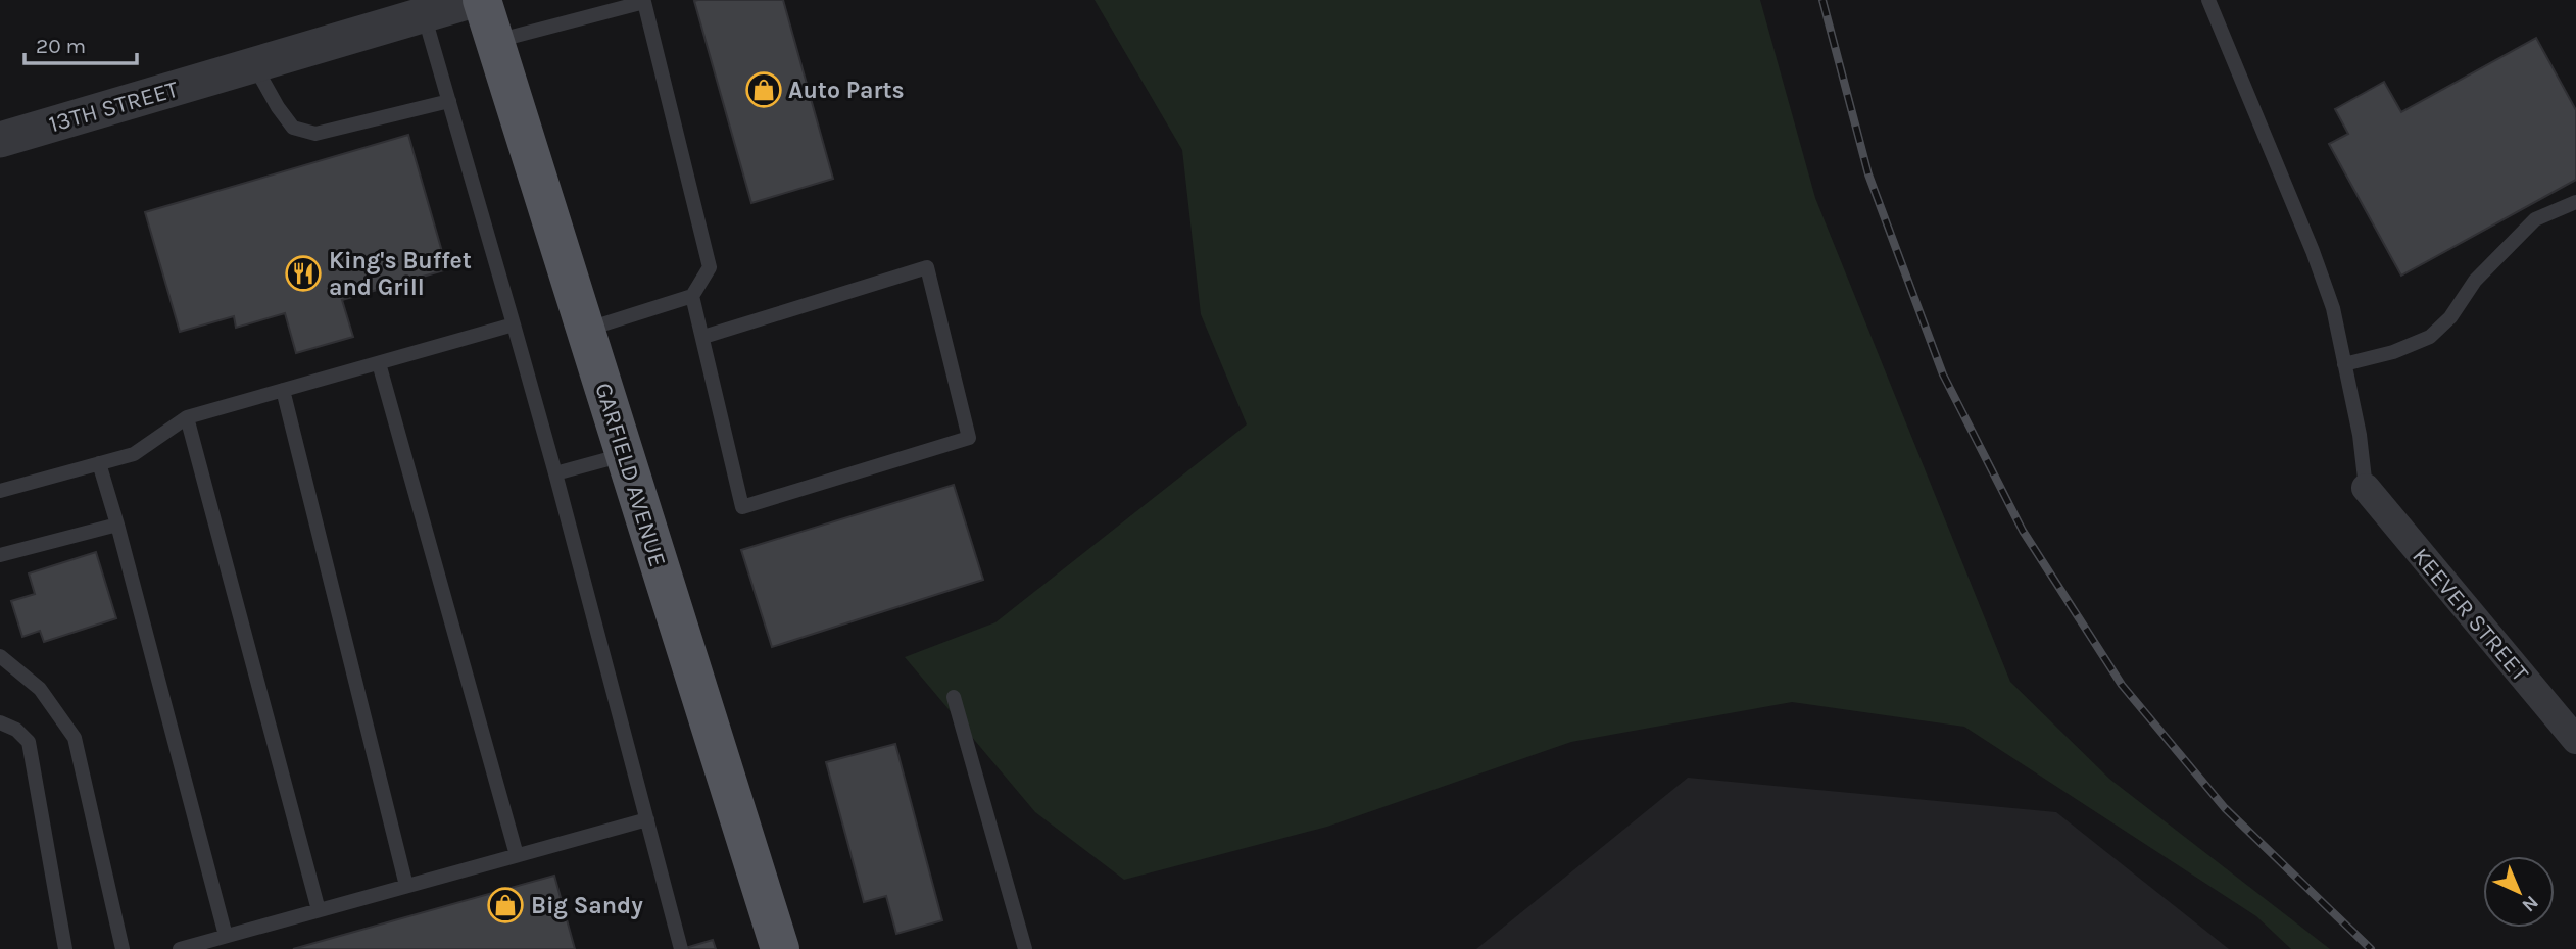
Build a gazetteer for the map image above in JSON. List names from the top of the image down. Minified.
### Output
{"streets":{"main road":["GARFIELD AVENUE"],"street":["13TH STREET","KEEVER STREET"]},"places":{"shop":["Auto Parts","Big Sandy"],"restaurant":["King's Buffet and Grill"]},"scale_bar":"20 m","north":"bottom right"}
